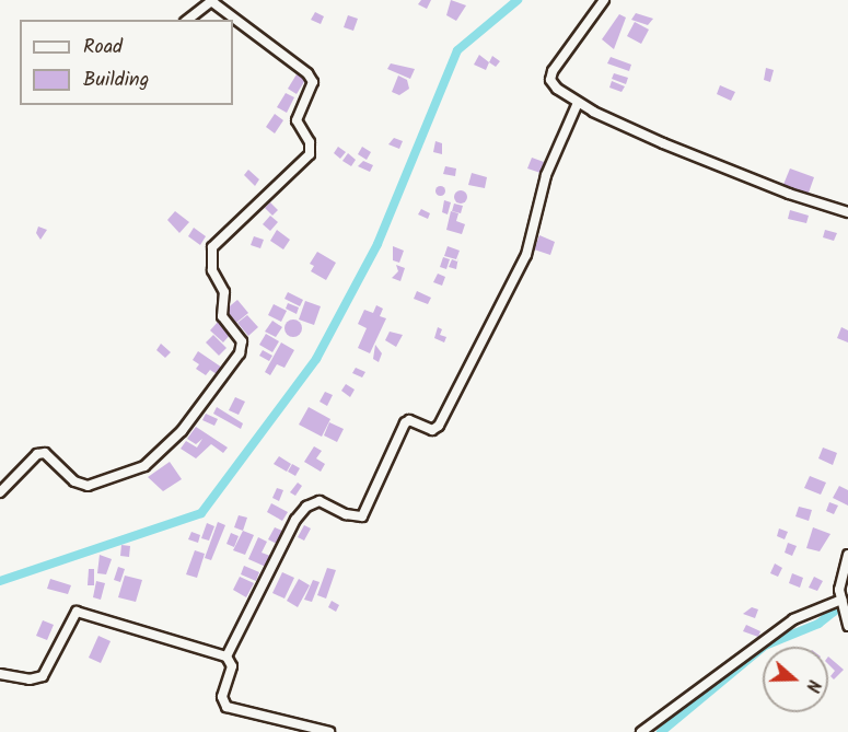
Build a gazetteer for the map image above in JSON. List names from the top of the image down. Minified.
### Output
{"legend":["Road","Building"],"north":"right"}
